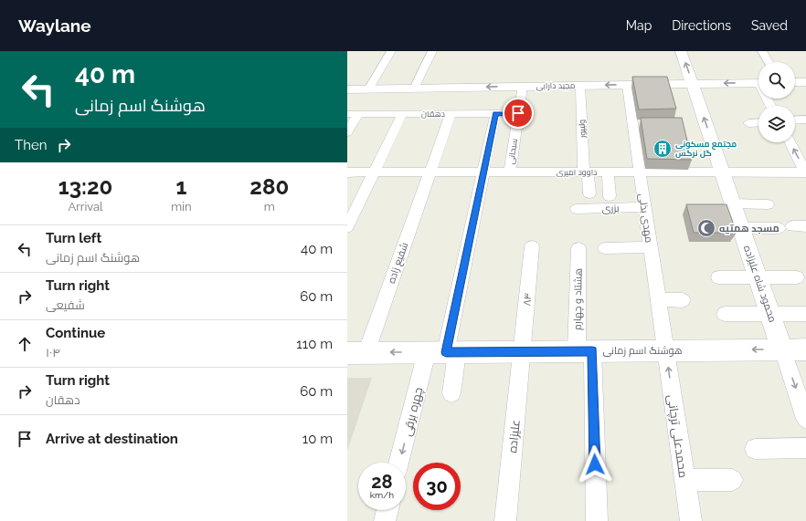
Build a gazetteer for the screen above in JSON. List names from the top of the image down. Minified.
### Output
{"streets":{"street":["مجید دارابی","دهقان","ولیپور","سبحانی","داوود امیری","بزری","مهدی بذلی","شفیع زاده","محمود شاه علیزاده","۸۳","هشتاد و چهارم","هوشنگ اسم زمانی","چهره برقی","علیزاده","محمدعلی ترچانی"]},"crossings":[["مجید دارابی","ولیپور"],["مجید دارابی","سبحانی"],["مجید دارابی","مهدی بذلی"],["مجید دارابی","محمود شاه علیزاده"],["دهقان","سبحانی"],["دهقان","شفیع زاده"],["ولیپور","داوود امیری"],["سبحانی","داوود امیری"],["داوود امیری","مهدی بذلی"],["داوود امیری","شفیع زاده"],["داوود امیری","محمود شاه علیزاده"],["بزری","مهدی بذلی"],["مهدی بذلی","هوشنگ اسم زمانی"],["مهدی بذلی","محمدعلی ترچانی"],["شفیع زاده","هوشنگ اسم زمانی"],["محمود شاه علیزاده","هوشنگ اسم زمانی"],["۸۳","هوشنگ اسم زمانی"],["۸۳","علیزاده"],["هشتاد و چهارم","هوشنگ اسم زمانی"],["هوشنگ اسم زمانی","چهره برقی"],["هوشنگ اسم زمانی","علیزاده"],["هوشنگ اسم زمانی","محمدعلی ترچانی"]],"one_way":["چهره برقی"],"places":{"building":["مجتمع مسکونی گل نرگس"],"mosque":["مسجد همتیه"]},"page":{"header":"Waylane","nav":["Map","Directions","Saved"],"turn":["40 m","هوشنگ اسم زمانی"],"then":"Then","eta":["13:20","Arrival","1","min","280","m"],"list":[{"name":"Turn left","note":"هوشنگ اسم زمانی","value":"40 m"},{"name":"Turn right","note":"شفیعی","value":"60 m"},{"name":"Continue","note":"۱۰۴","value":"110 m"},{"name":"Turn right","note":"دهقان","value":"60 m"},{"name":"Arrive at destination","value":"10 m"}],"speed":"28 km/h","limit":"30"}}
